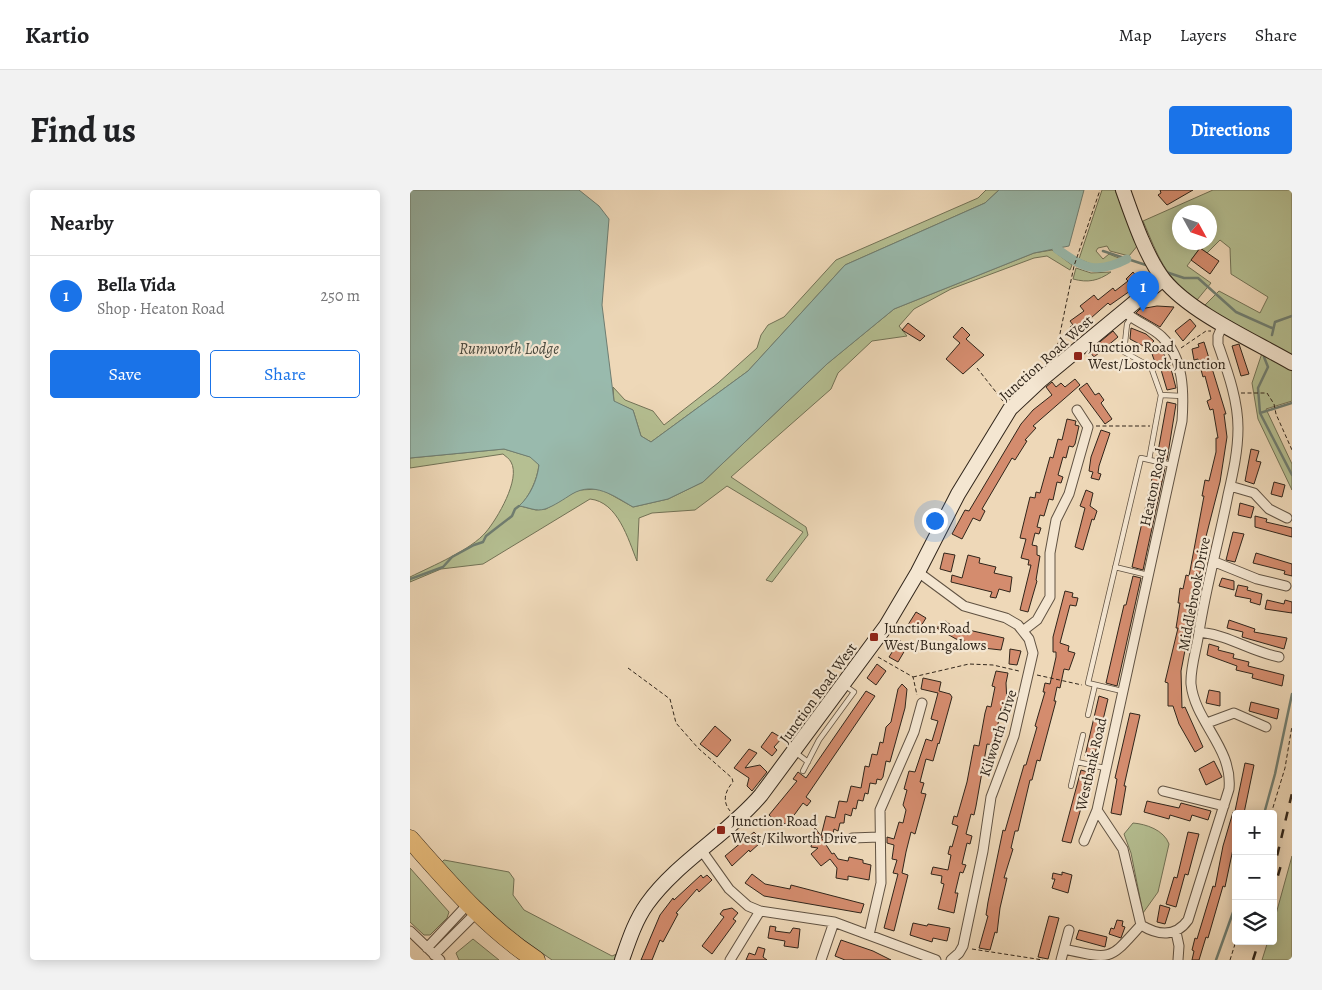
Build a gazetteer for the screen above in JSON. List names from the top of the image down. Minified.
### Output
{"streets":{"street":["Junction Road West","Heaton Road","Middlebrook Drive","Kilworth Drive","Westbank Road"]},"crossings":[["Junction Road West","Heaton Road"],["Heaton Road","Westbank Road"]],"water":["Rumworth Lodge"],"places":{"transit":["Junction Road West/Lostock Junction","Junction Road West/Bungalows","Junction Road West/Kilworth Drive"]},"north":"bottom right","page":{"header":"Kartio","nav":["Map","Layers","Share"],"title":"Find us","buttons":["Directions",["Save","Share"]],"heading":"Nearby","list":[{"mark":"1","name":"Bella Vida","note":"Shop · Heaton Road","value":"250 m"}],"pins":"1","map_buttons":["+","−"]}}
